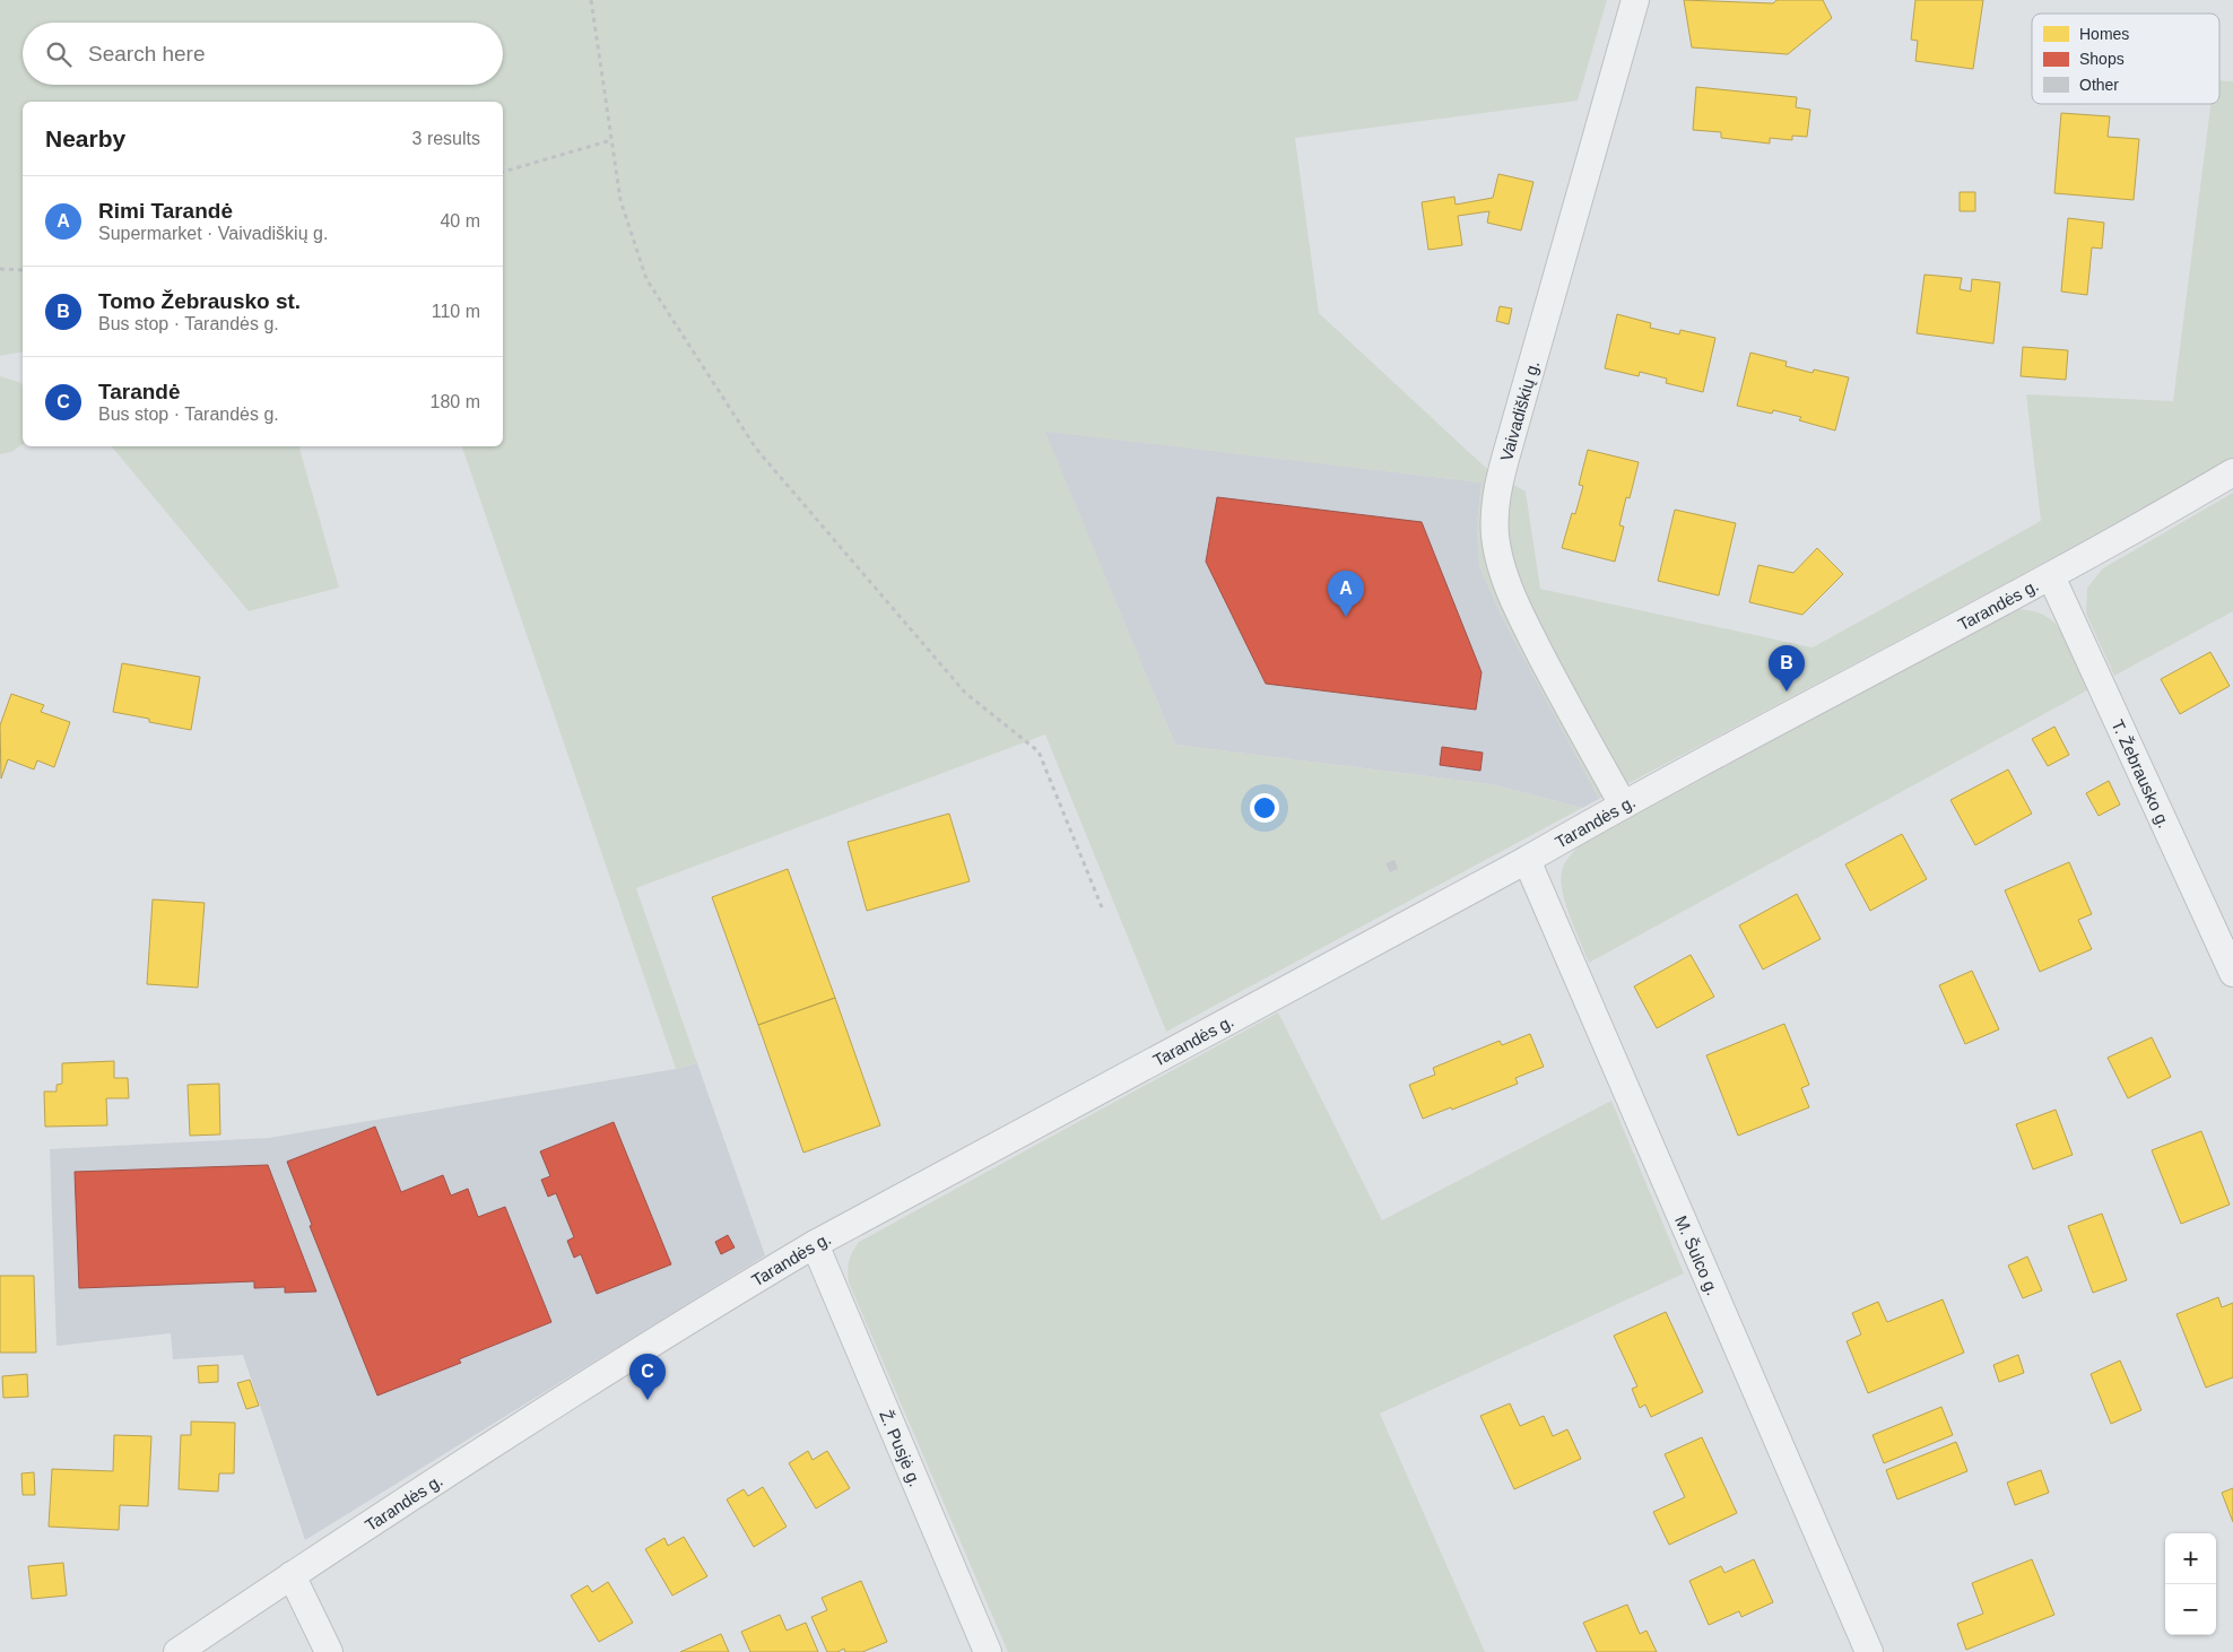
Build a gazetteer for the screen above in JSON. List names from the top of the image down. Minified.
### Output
{"streets":{"street":["Vaivadiškių g.","Tarandės g.","T. Žebrausko g.","M. Šulco g.","Ž. Pusjė g."]},"crossings":[["Vaivadiškių g.","Tarandės g."],["Tarandės g.","T. Žebrausko g."],["Tarandės g.","M. Šulco g."],["Tarandės g.","Ž. Pusjė g."]],"legend":["Homes","Shops","Other"],"page":{"search":"Search here","heading":["Nearby","3 results"],"list":[{"mark":"A","name":"Rimi Tarandė","note":"Supermarket · Vaivadiškių g.","value":"40 m"},{"mark":"B","name":"Tomo Žebrausko st.","note":"Bus stop · Tarandės g.","value":"110 m"},{"mark":"C","name":"Tarandė","note":"Bus stop · Tarandės g.","value":"180 m"}],"pins":["A","B","C"],"map_buttons":["+","−"]}}
